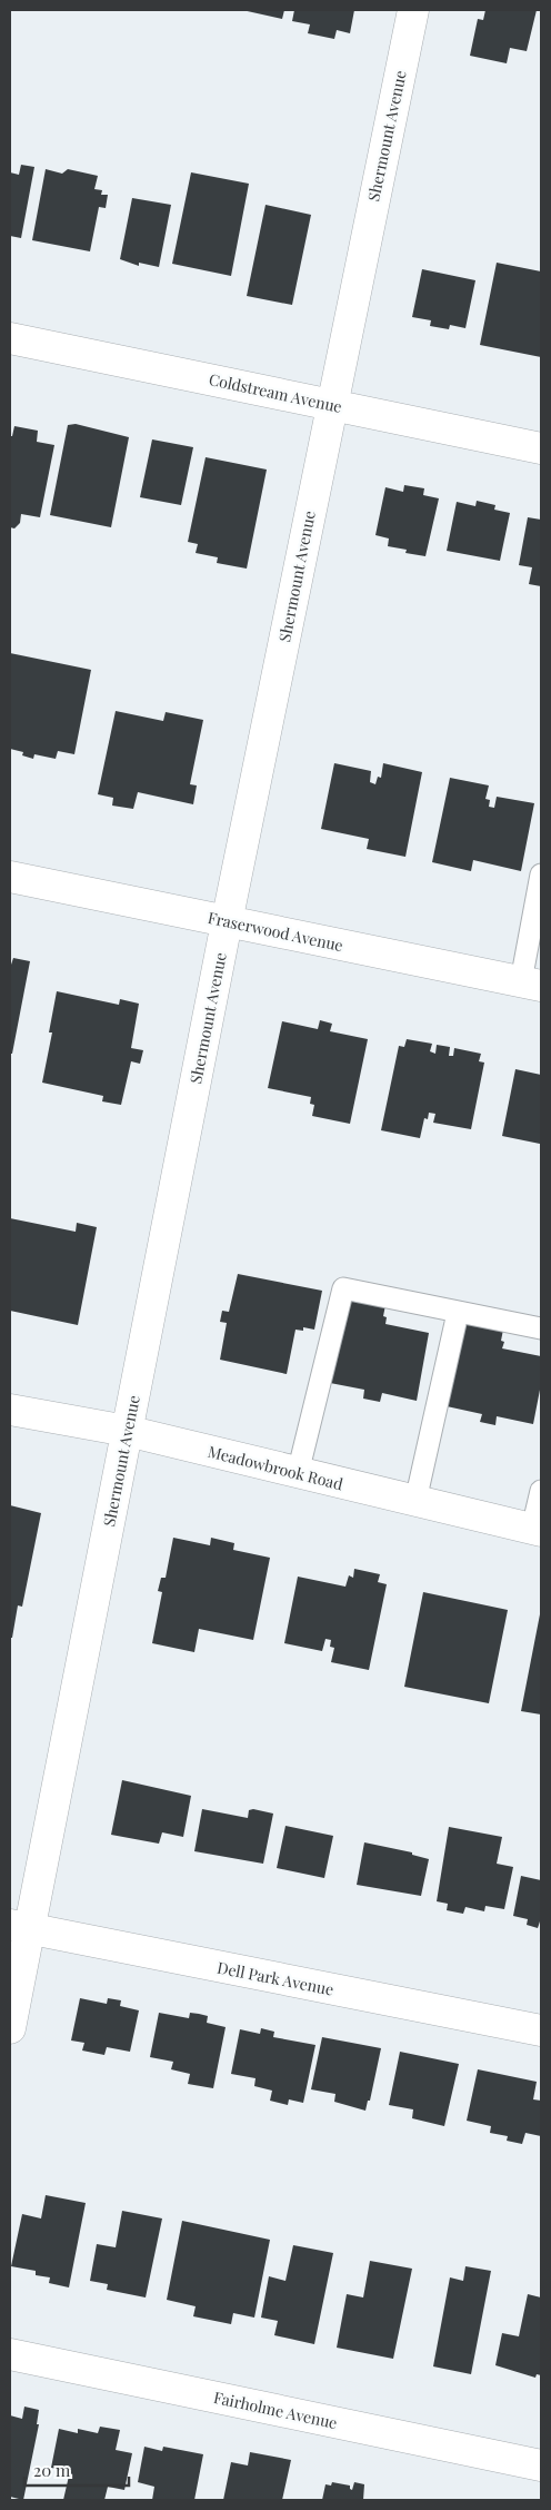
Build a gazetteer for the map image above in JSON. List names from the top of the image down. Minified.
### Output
{"streets":{"street":["Shermount Avenue","Coldstream Avenue","Fraserwood Avenue","Meadowbrook Road","Dell Park Avenue","Fairholme Avenue"]},"crossings":[["Shermount Avenue","Coldstream Avenue"],["Shermount Avenue","Fraserwood Avenue"],["Shermount Avenue","Meadowbrook Road"],["Shermount Avenue","Dell Park Avenue"]],"scale_bar":"20 m"}
